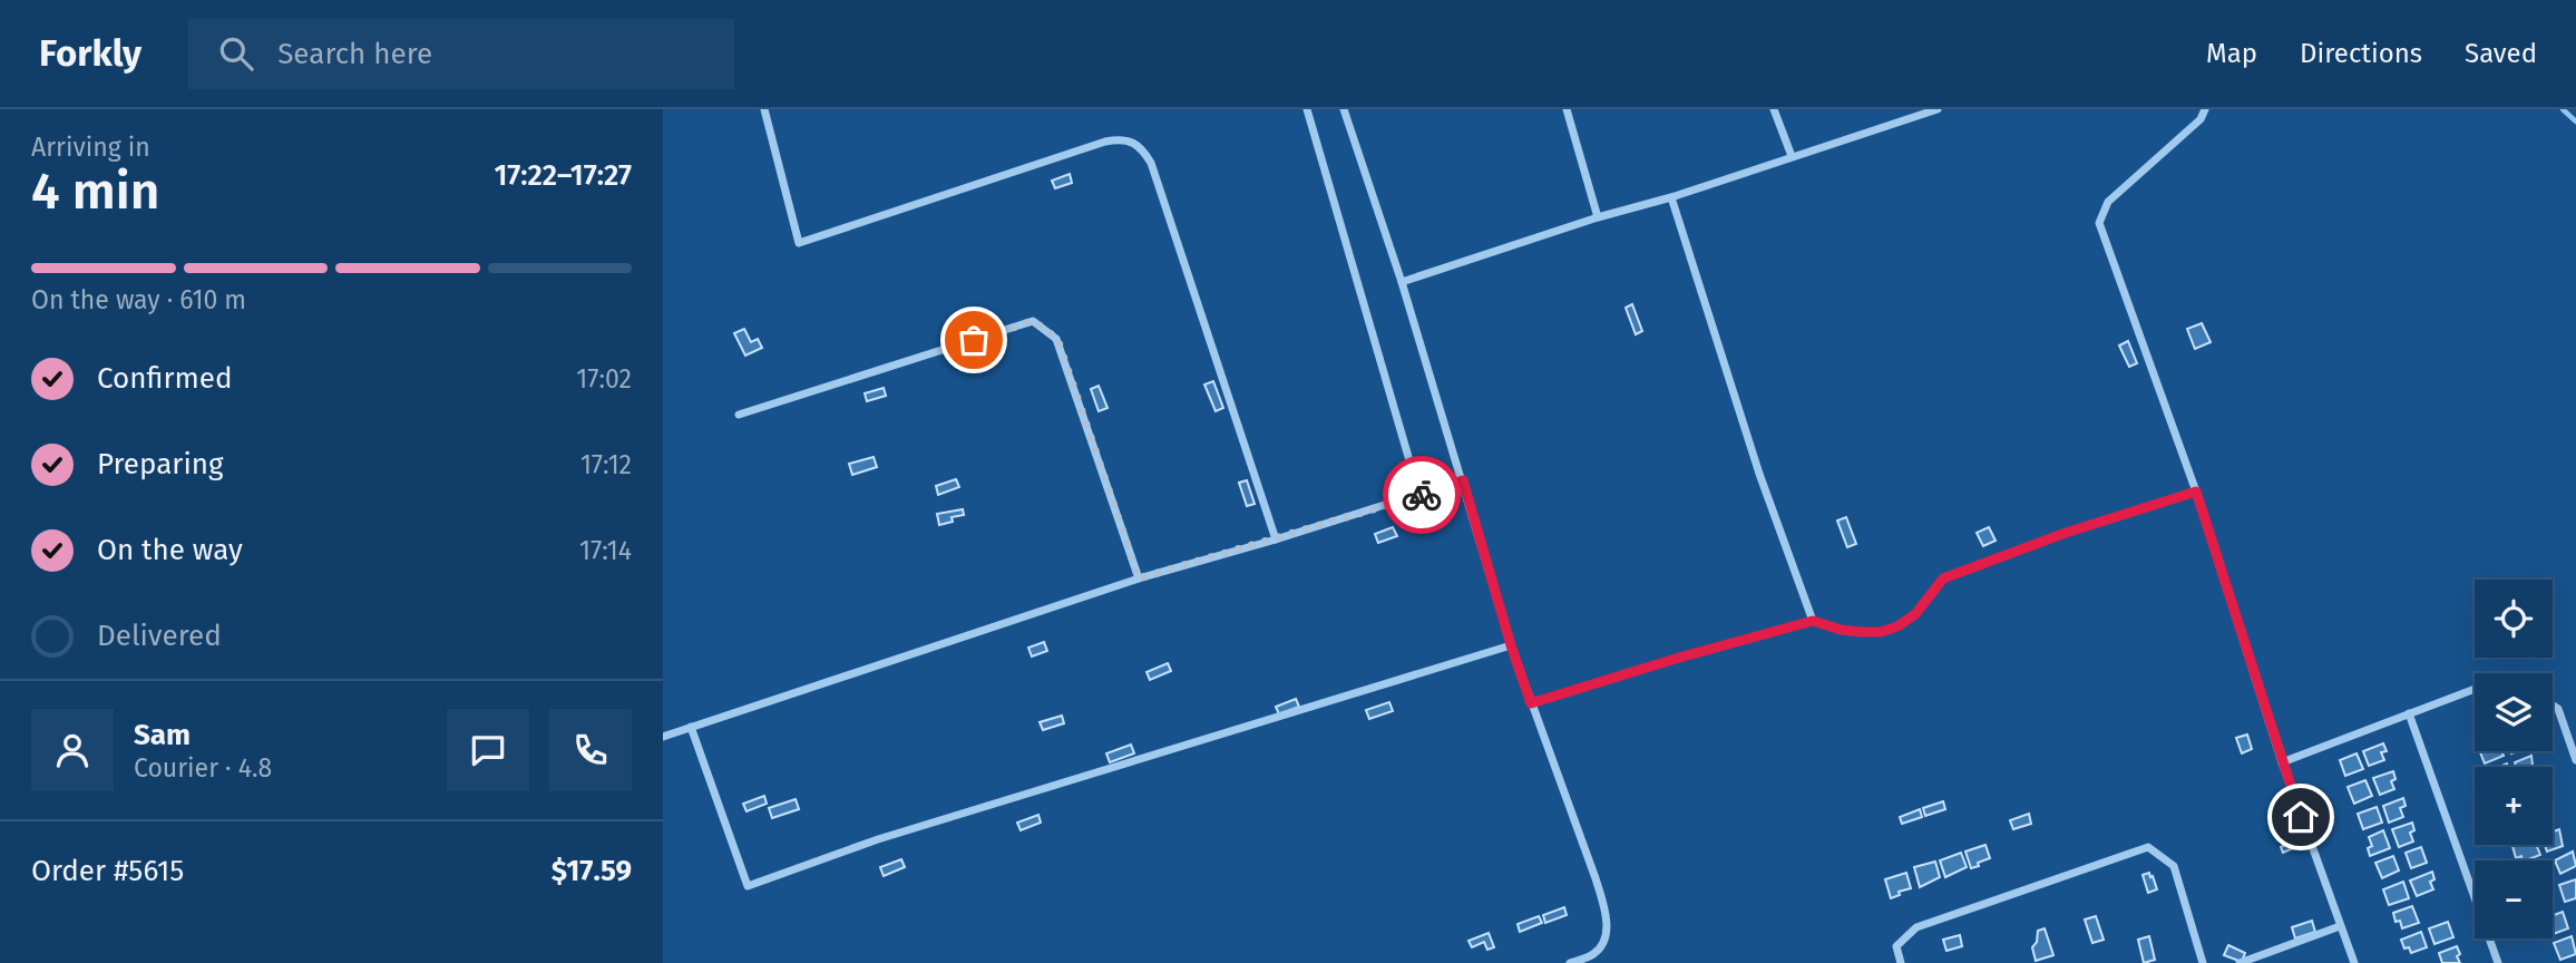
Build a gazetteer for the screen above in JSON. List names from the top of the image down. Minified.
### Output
{"page":{"header":"Forkly","search":"Search here","nav":["Map","Directions","Saved"],"heading":["4 min","Arriving in","17:22–17:27"],"panel":["Sam","Courier · 4.8","Order #5615","$17.59"],"bar":"On the way · 610 m","list":[["Confirmed","17:02"],["Preparing","17:12"],["On the way","17:14"],"Delivered"],"map_buttons":["+","−"]}}
